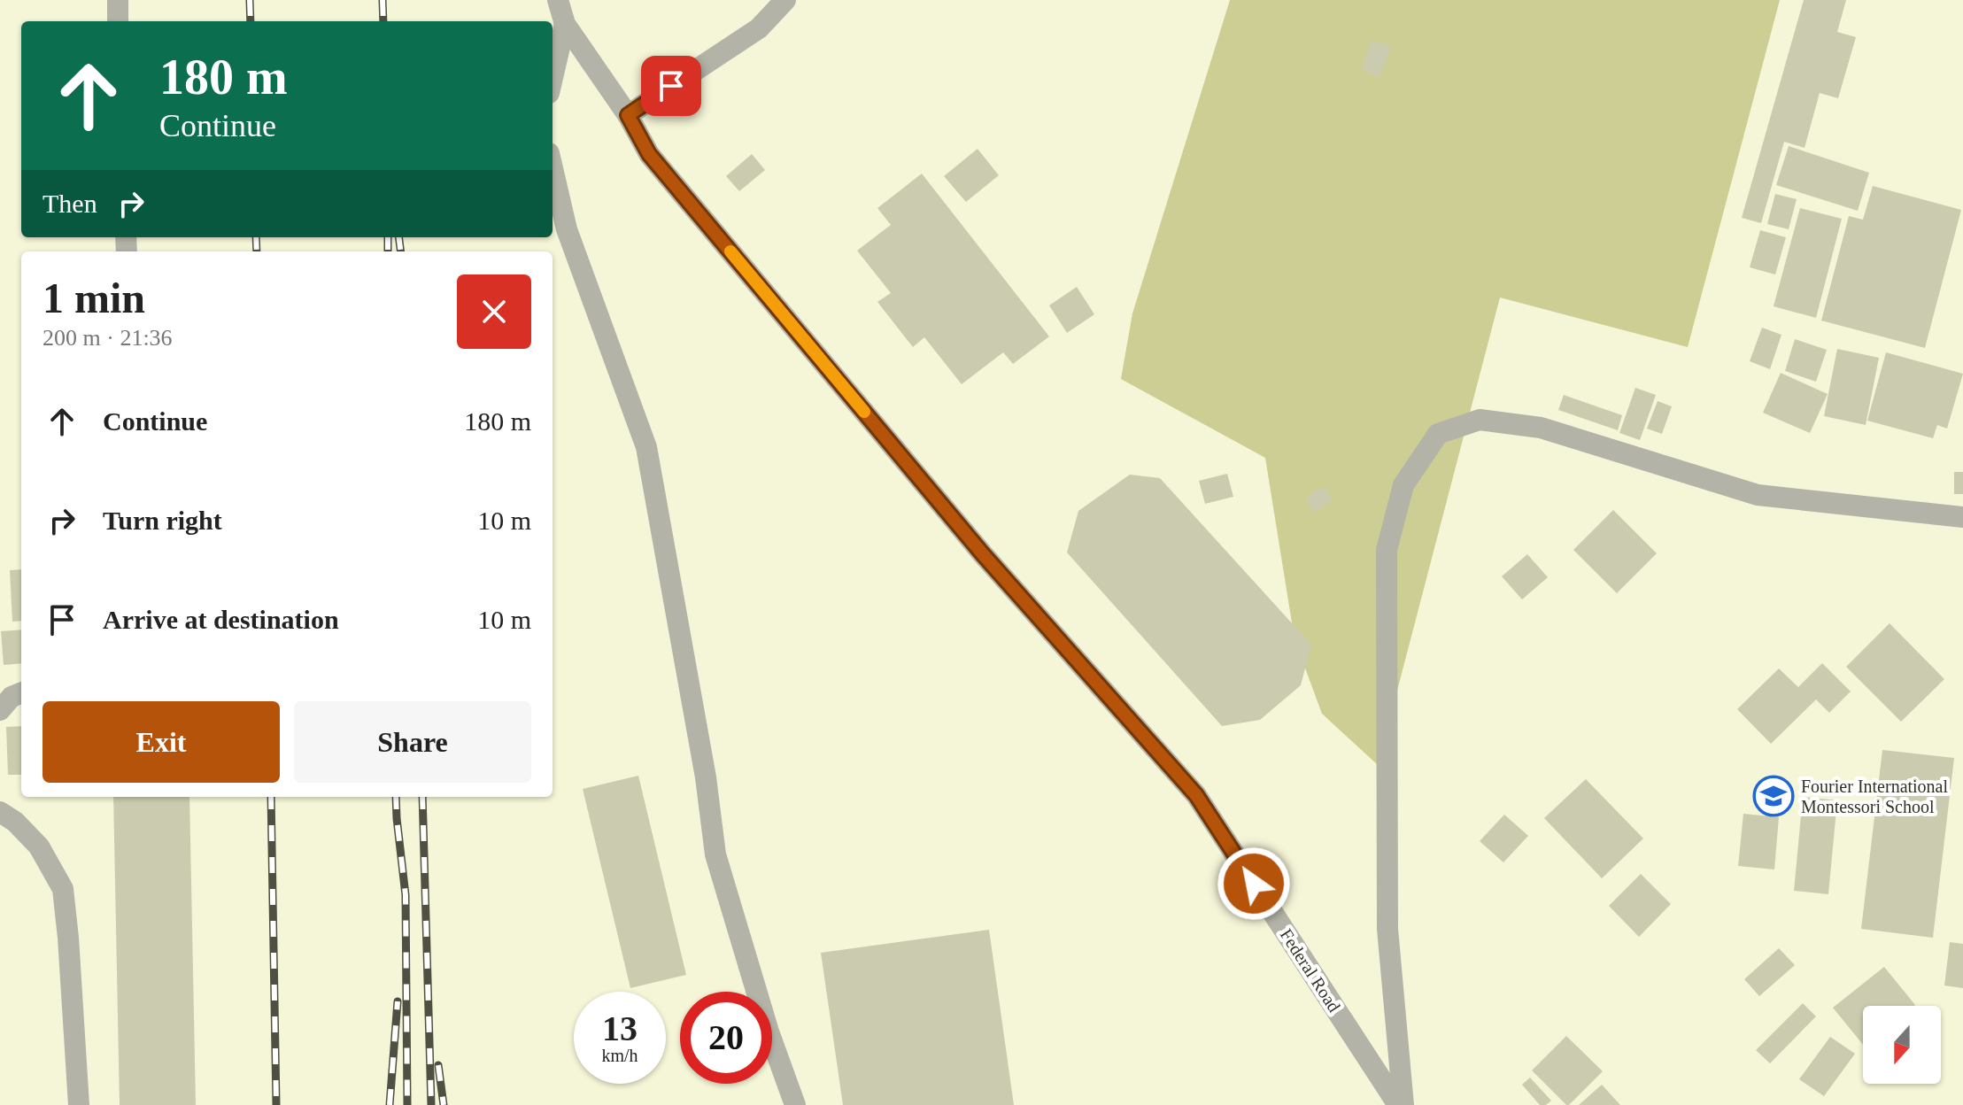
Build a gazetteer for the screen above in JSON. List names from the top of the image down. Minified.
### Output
{"streets":{"street":["Federal Road"]},"places":{"school or university":["Fourier International Montessori School"]},"north":"bottom","page":{"turn":["180 m","Continue"],"then":"Then","heading":["1 min","200 m · 21:36"],"list":[{"name":"Continue","value":"180 m"},{"name":"Turn right","value":"10 m"},{"name":"Arrive at destination","value":"10 m"}],"buttons":["Exit","Share"],"speed":"13 km/h","limit":"20"}}
